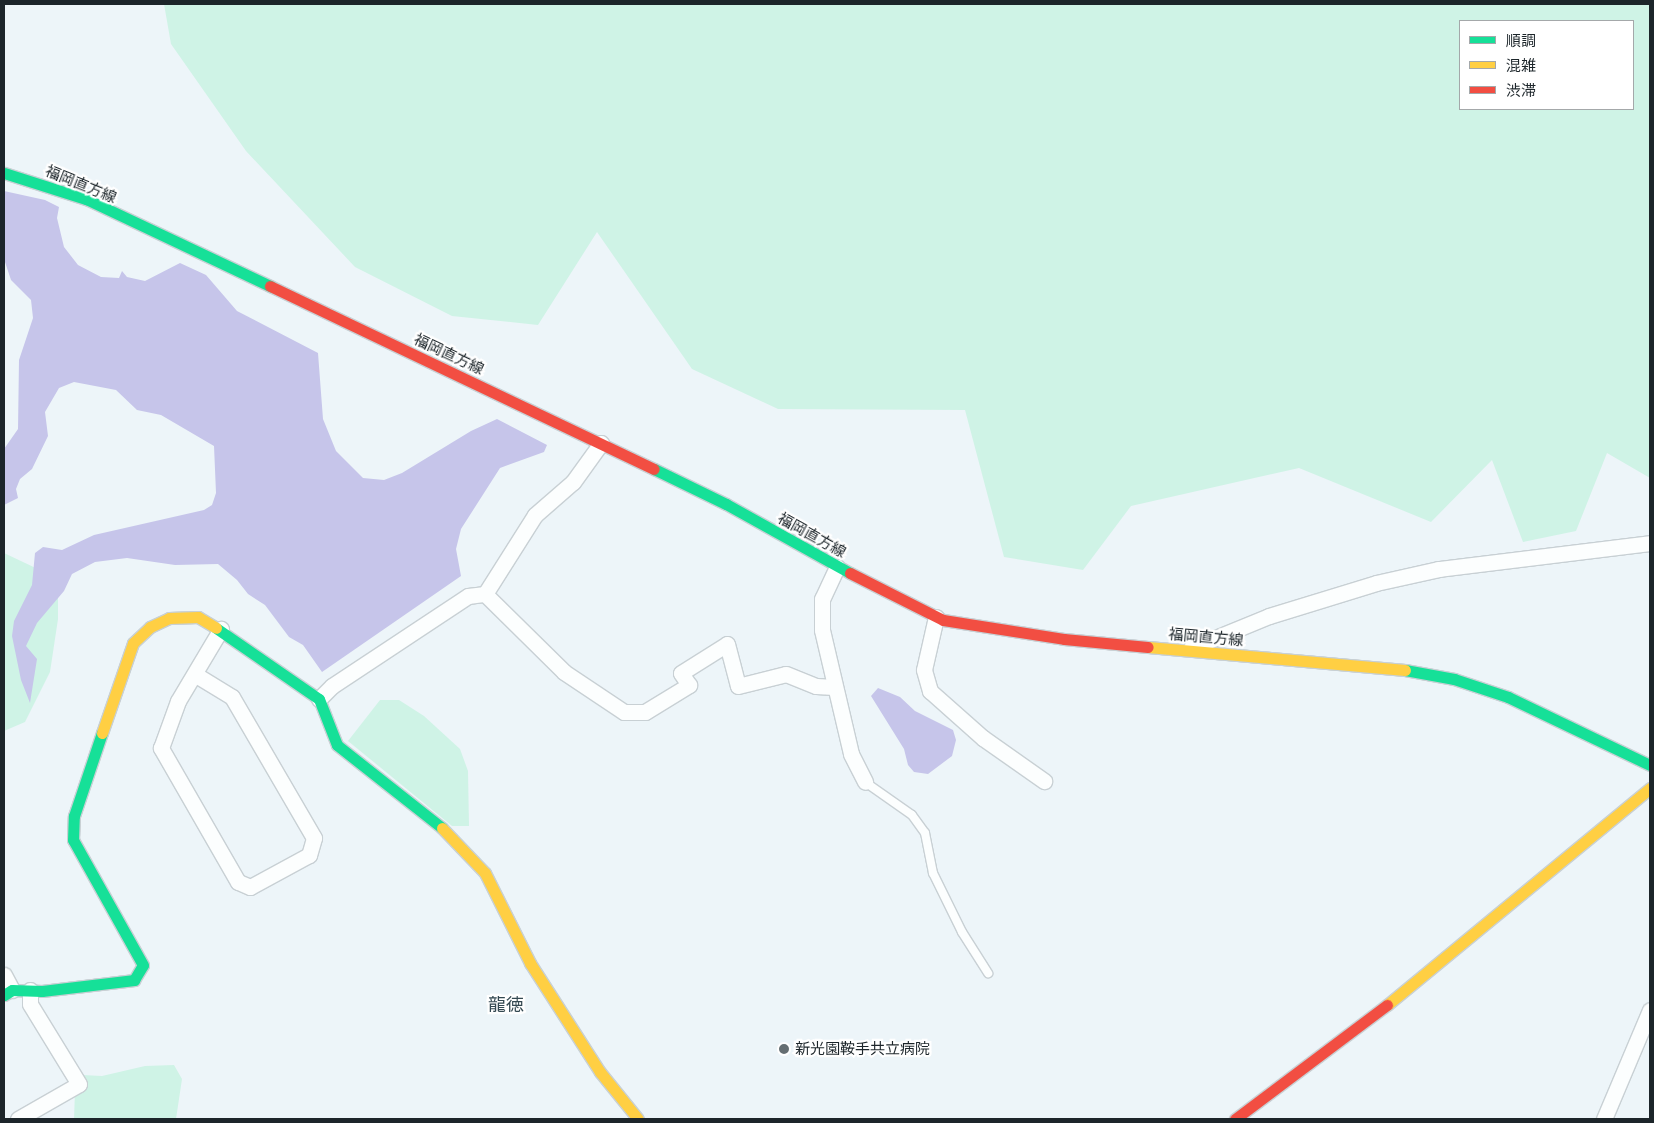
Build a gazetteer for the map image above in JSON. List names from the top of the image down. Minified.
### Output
{"streets":{"street":["福岡直方線"]},"districts":["龍徳"],"places":["新光園鞍手共立病院"],"legend":["順調","混雑","渋滞"]}
